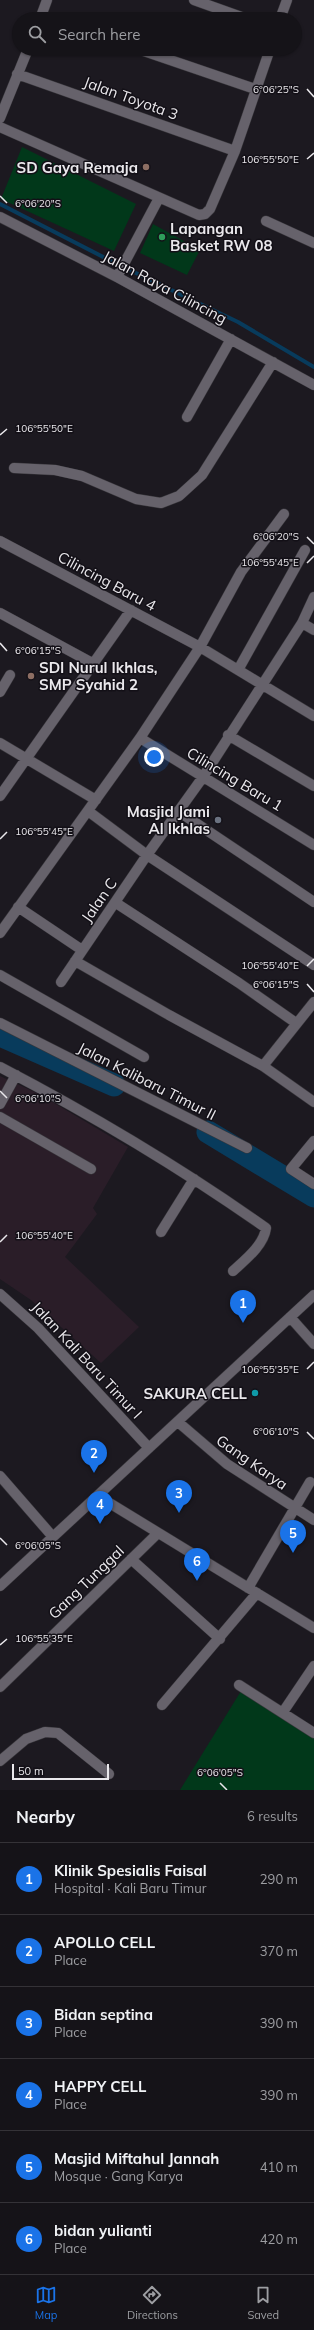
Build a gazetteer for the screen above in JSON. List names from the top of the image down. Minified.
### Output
{"streets":{"street":["Jalan Toyota 3","Jalan Raya Cilincing","Cilincing Baru 4","Cilincing Baru 1","Jalan C","Jalan Kalibaru Timur II","Jalan Kali Baru Timur I","Gang Karya","Gang Tunggal"]},"crossings":[["Cilincing Baru 4","Jalan C"],["Cilincing Baru 1","Jalan C"]],"places":["SD Gaya Remaja","Lapangan Basket RW 08","SDI Nurul Ikhlas, SMP Syahid 2","Masjid Jami Al Ikhlas","SAKURA CELL"],"scale_bar":"50 m","page":{"search":"Search here","pins":["1","2","3","4","5","6"],"scale":"50 m","heading":["Nearby","6 results"],"list":[{"mark":"1","name":"Klinik Spesialis Faisal","note":"Hospital · Kali Baru Timur","value":"290 m"},{"mark":"2","name":"APOLLO CELL","note":"Place","value":"370 m"},{"mark":"3","name":"Bidan septina","note":"Place","value":"390 m"},{"mark":"4","name":"HAPPY CELL","note":"Place","value":"390 m"},{"mark":"5","name":"Masjid Miftahul Jannah","note":"Mosque · Gang Karya","value":"410 m"},{"mark":"6","name":"bidan yulianti","note":"Place","value":"420 m"}],"nav":["Map","Directions","Saved"]},"coordinates":["6°06'25\"S","106°55'50\"E","6°06'20\"S","106°55'45\"E","6°06'15\"S","106°55'40\"E","6°06'10\"S","106°55'35\"E","6°06'05\"S"]}
